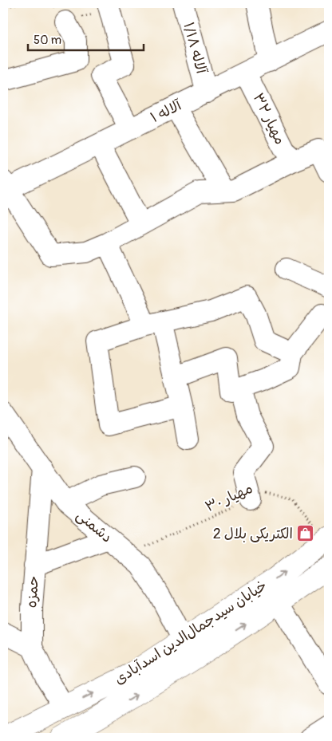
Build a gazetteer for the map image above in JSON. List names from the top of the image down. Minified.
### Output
{"streets":{"main road":["خیابان سیدجمال‌الدین اسدآبادی"],"street":["آلاله ۱/۱۸","آلاله ۱","مهیار ۳۲","دشمنی","حمزه"],"path":["مهیار ۳۰"]},"crossings":[["آلاله ۱/۱۸","آلاله ۱"],["آلاله ۱","مهیار ۳۲"],["مهیار ۳۰","دشمنی"],["مهیار ۳۰","خیابان سیدجمال‌الدین اسدآبادی"],["دشمنی","حمزه"],["دشمنی","خیابان سیدجمال‌الدین اسدآبادی"],["حمزه","خیابان سیدجمال‌الدین اسدآبادی"]],"one_way":["خیابان سیدجمال‌الدین اسدآبادی"],"places":{"shop":["الکتریکی بلال 2"]},"scale_bar":"50 m"}
